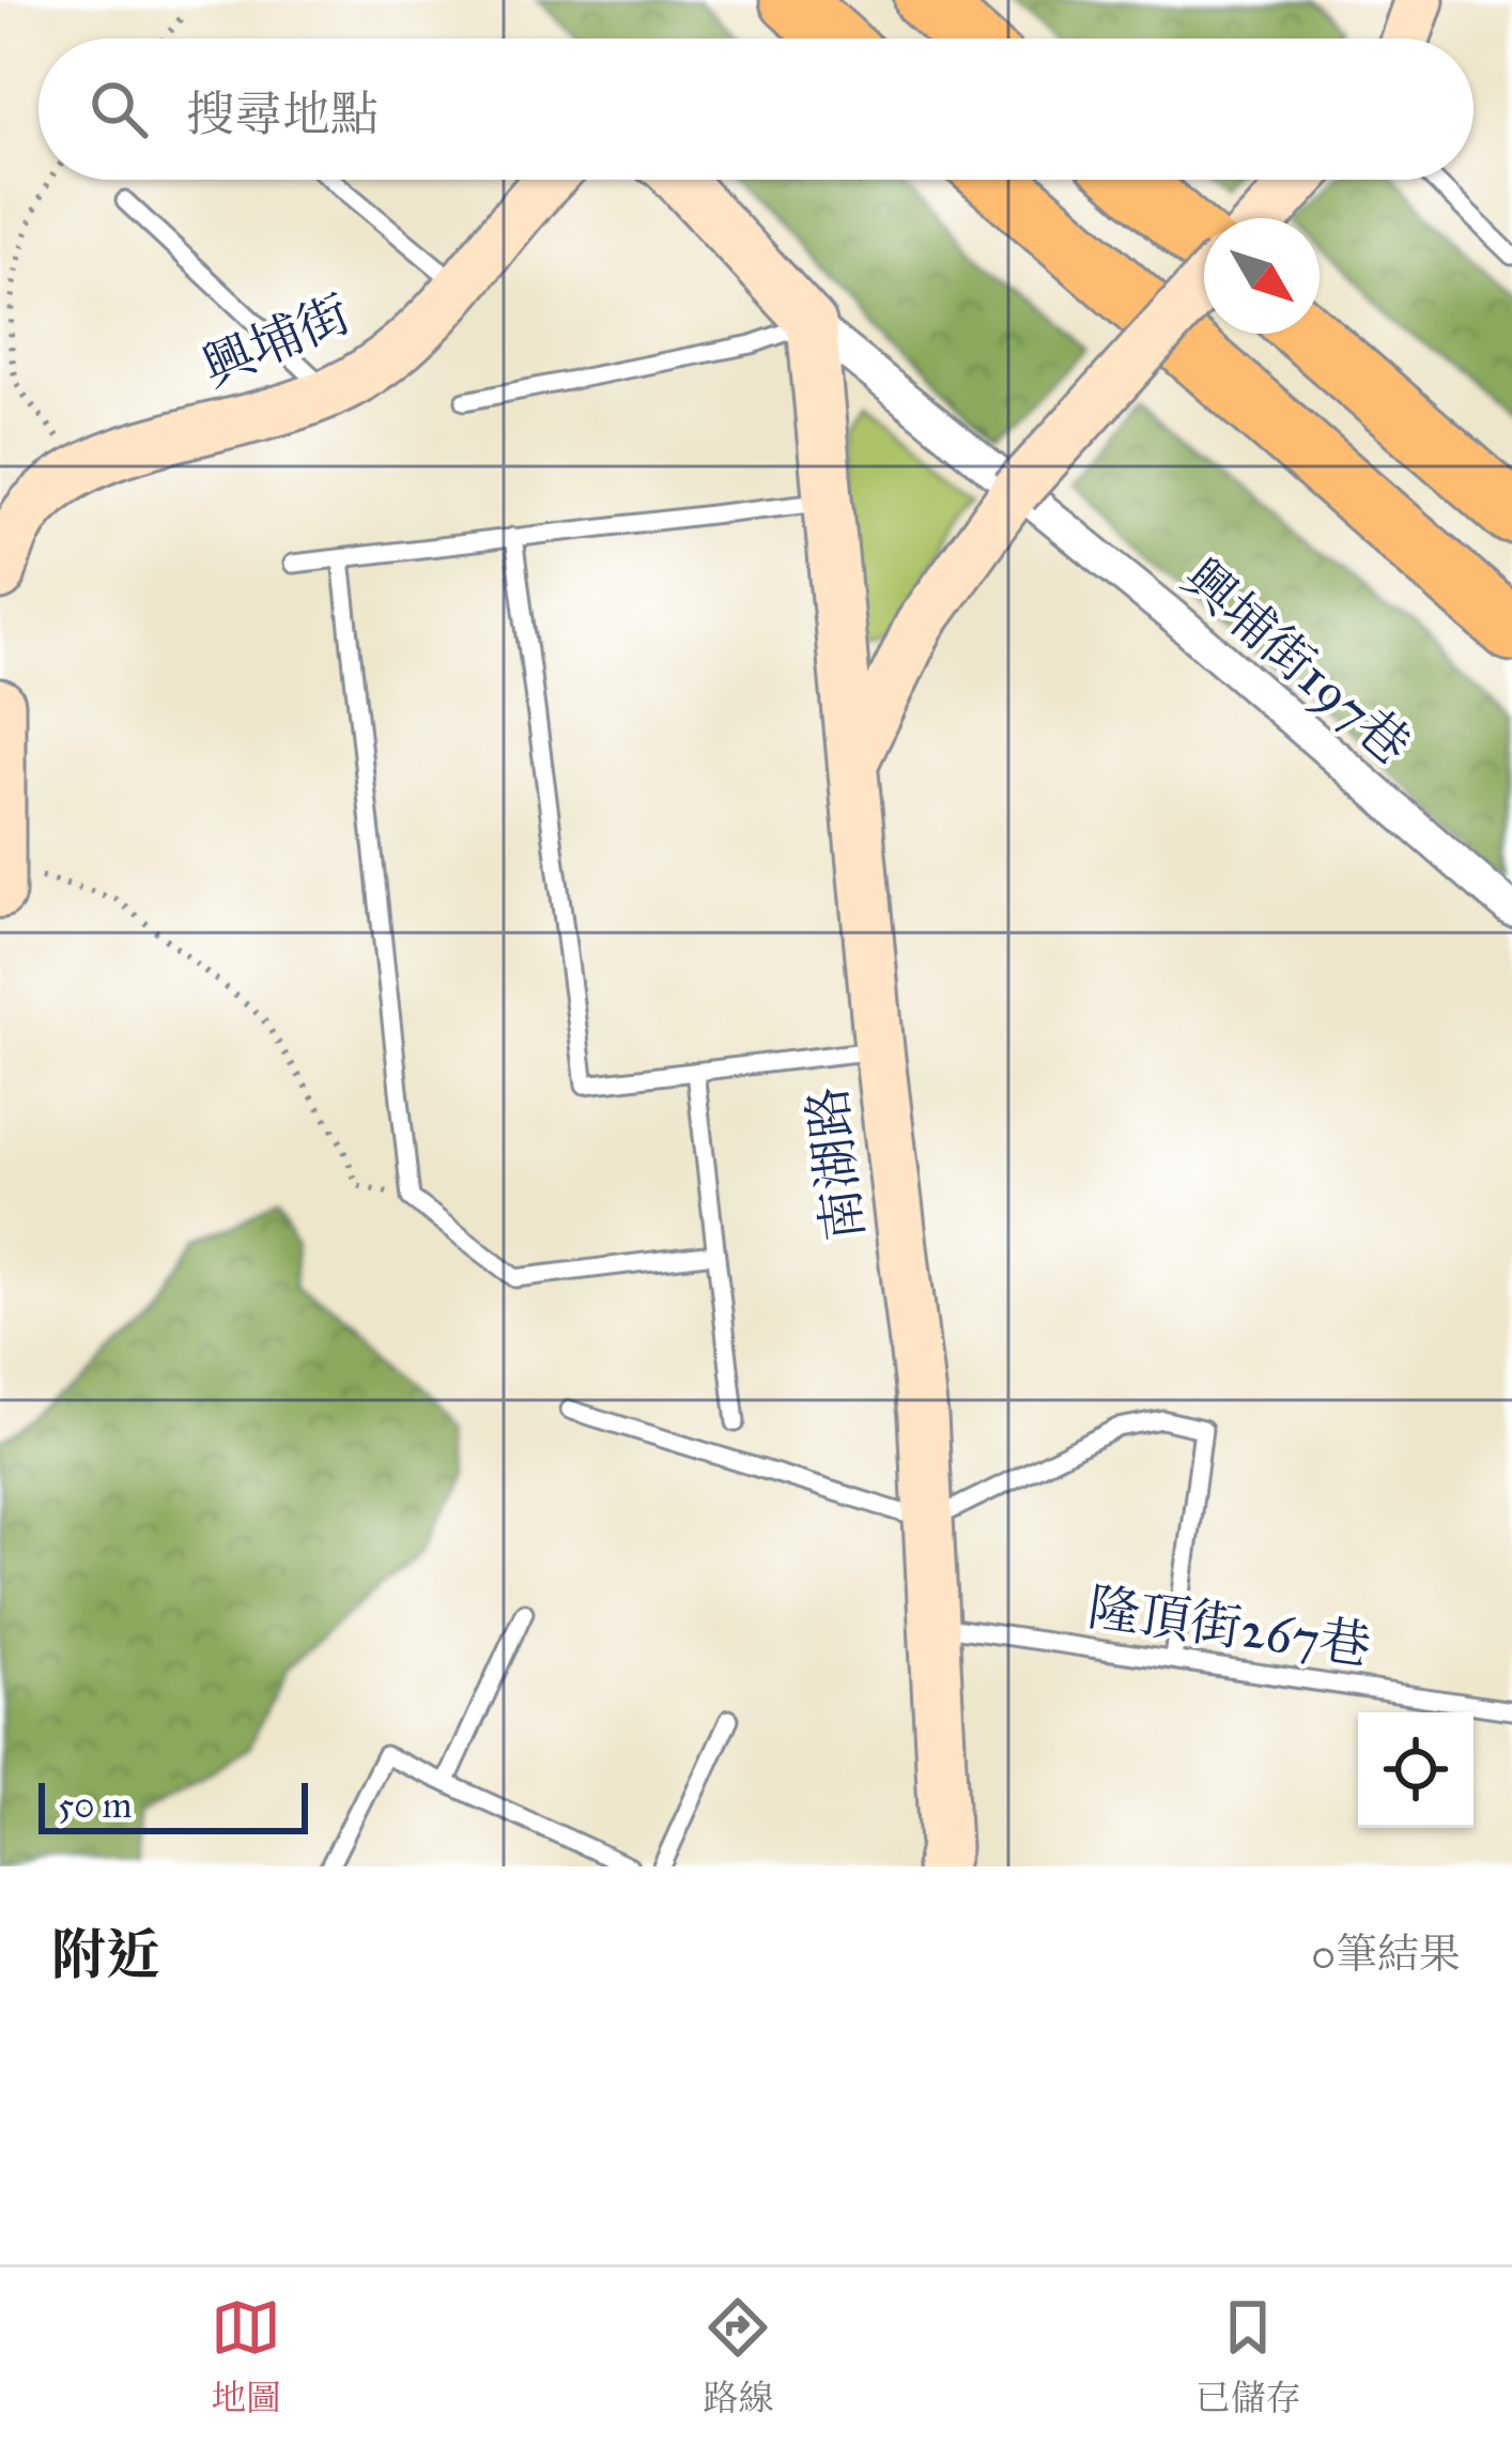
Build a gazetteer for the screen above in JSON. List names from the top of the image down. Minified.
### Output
{"streets":{"street":["興埔街","興埔街197巷","南湖路"],"lane":["隆頂街267巷"]},"crossings":[["南湖路","隆頂街267巷"]],"scale_bar":"50 m","north":"bottom right","page":{"search":"搜尋地點","scale":"50 m","heading":["附近","0筆結果"],"nav":["地圖","路線","已儲存"]}}
